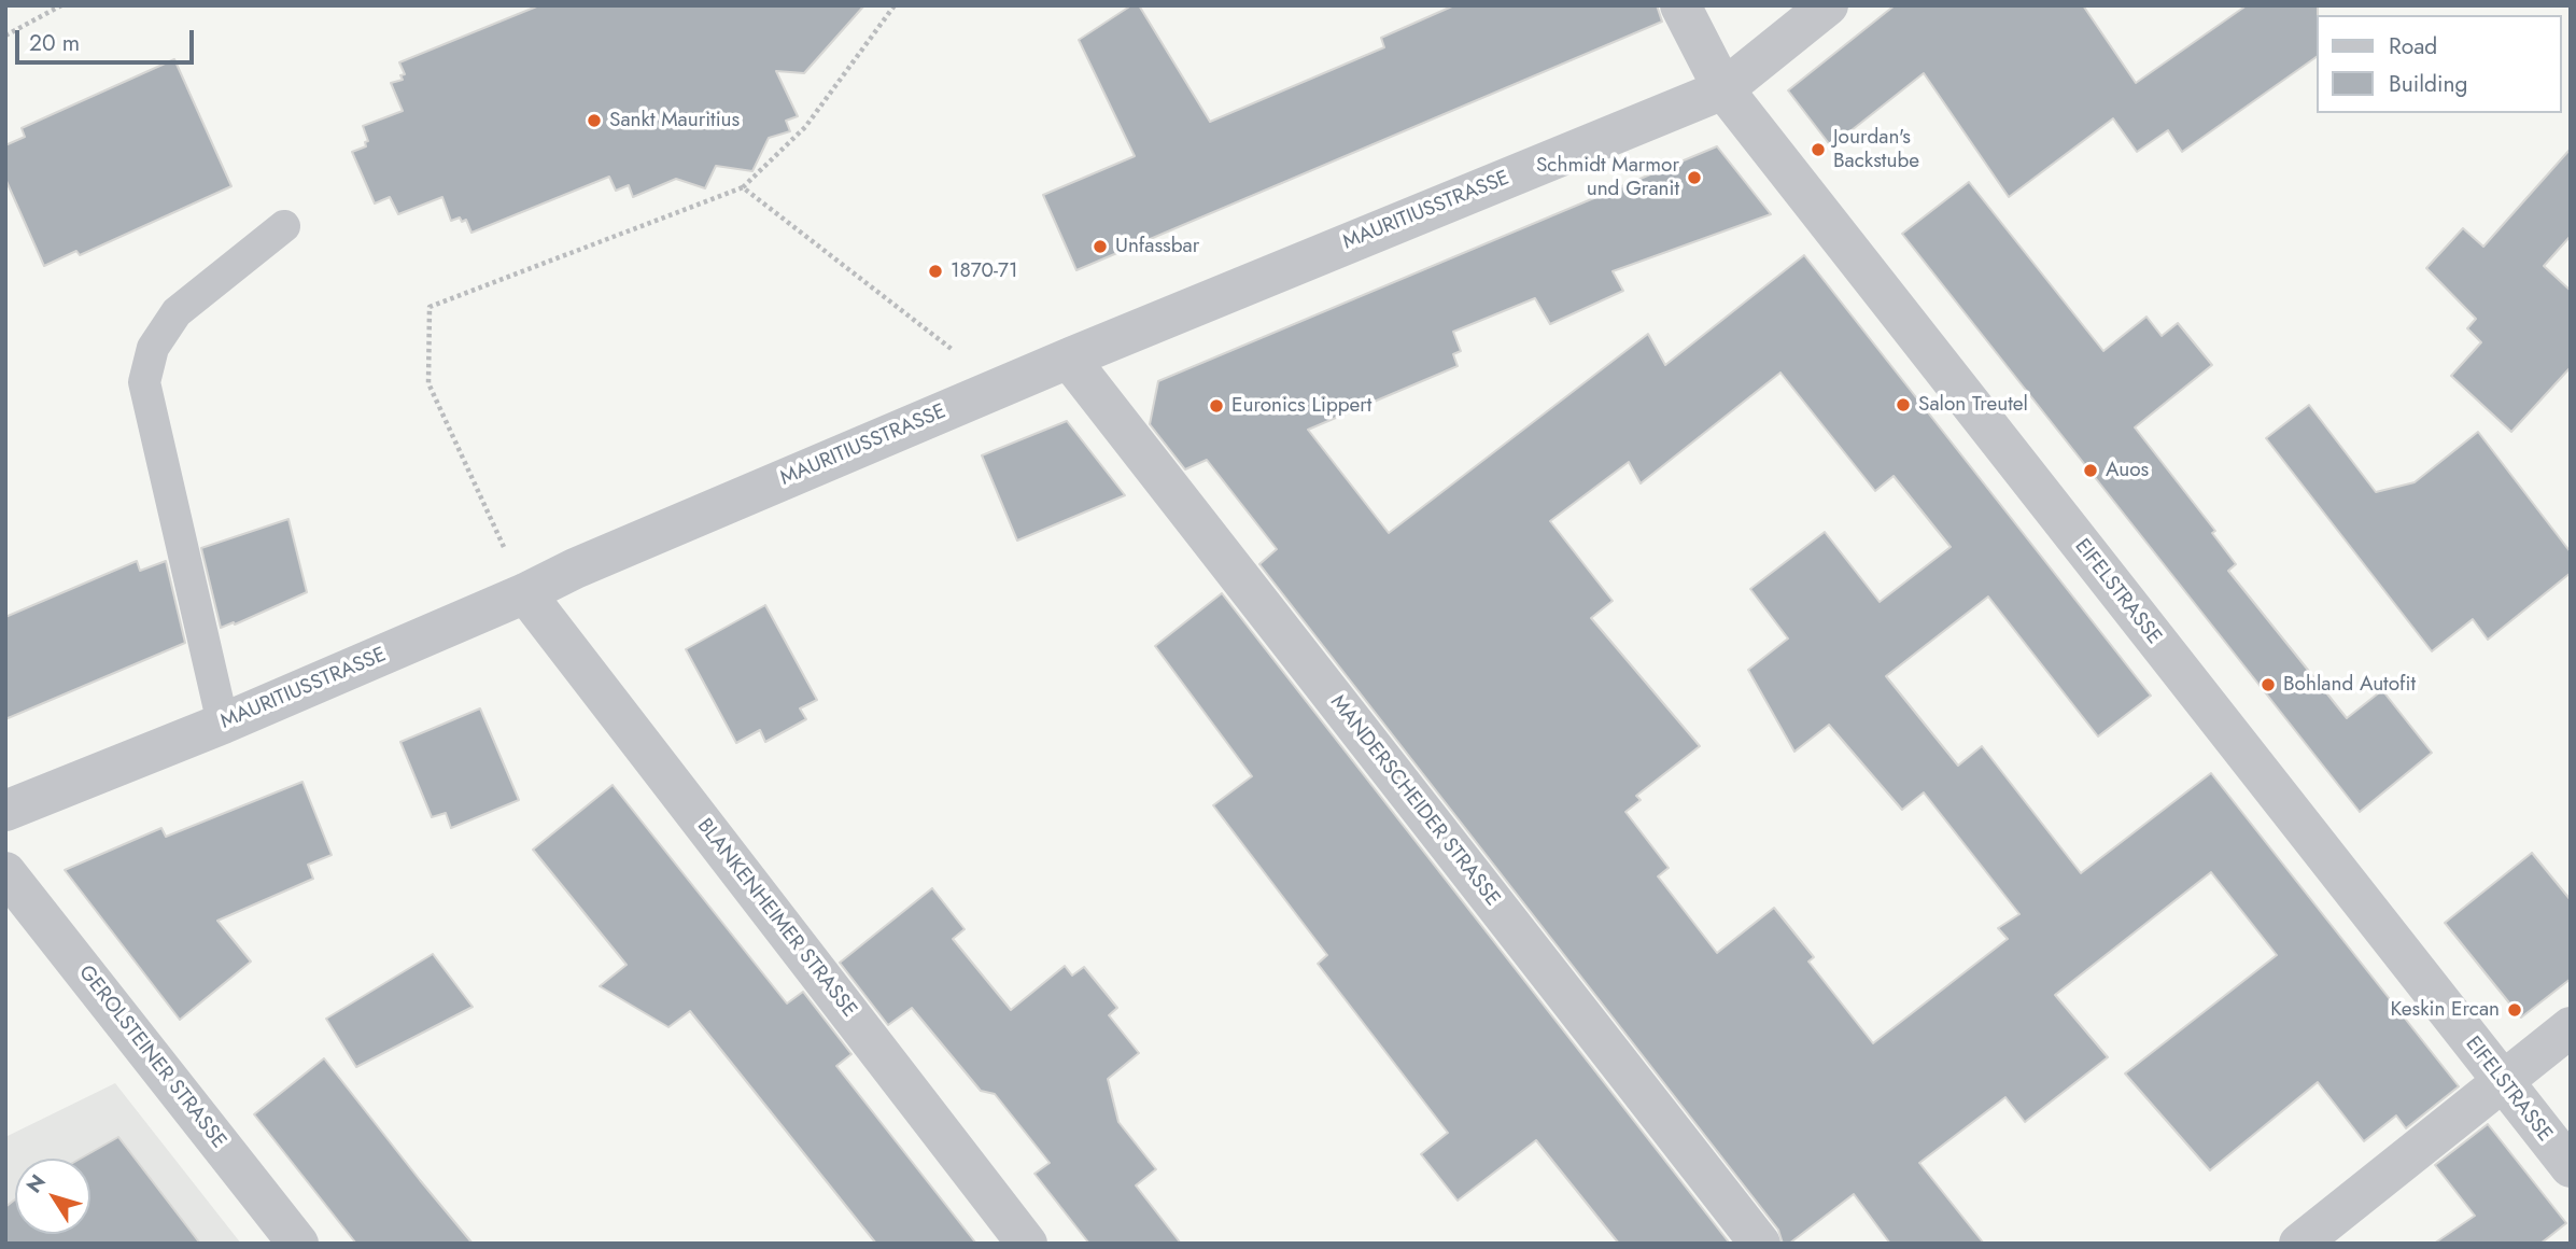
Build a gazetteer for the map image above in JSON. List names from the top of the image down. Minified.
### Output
{"streets":{"street":["MAURITIUSSTRASSE","EIFELSTRASSE","MANDERSCHEIDER STRASSE","BLANKENHEIMER STRASSE","GEROLSTEINER STRASSE"]},"crossings":[["MAURITIUSSTRASSE","EIFELSTRASSE"],["MAURITIUSSTRASSE","MANDERSCHEIDER STRASSE"],["MAURITIUSSTRASSE","BLANKENHEIMER STRASSE"]],"places":["Sankt Mauritius","Jourdan's Backstube","Schmidt Marmor und Granit","Unfassbar","1870-71","Salon Treutel","Euronics Lippert","Auos","Bohland Autofit","Keskin Ercan"],"legend":["Road","Building"],"scale_bar":"20 m","north":"top left"}
